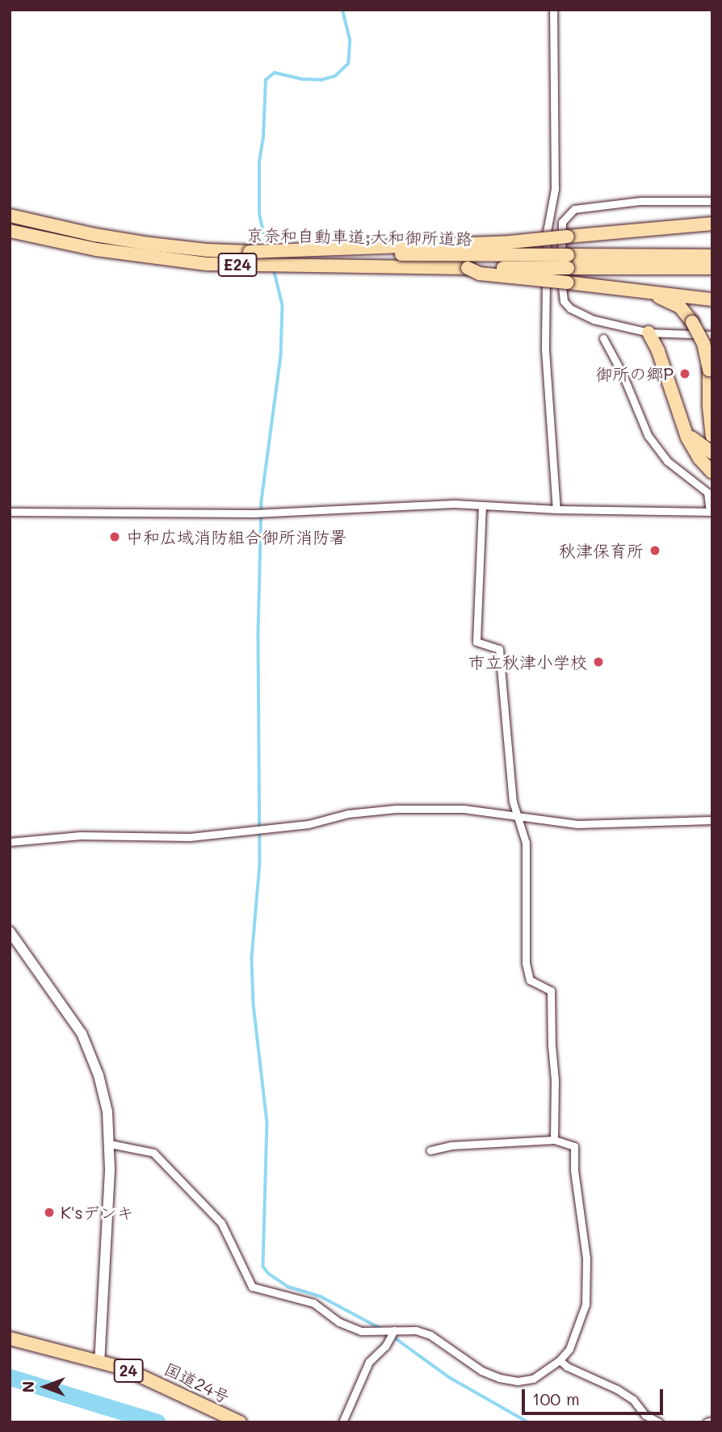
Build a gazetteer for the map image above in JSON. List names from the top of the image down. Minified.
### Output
{"streets":{"highway":["京奈和自動車道;大和御所道路","E24","24","国道24号"]},"places":["御所の郷P","中和広域消防組合御所消防署","秋津保育所","市立秋津小学校","K'sデンキ"],"scale_bar":"100 m","north":"left"}
